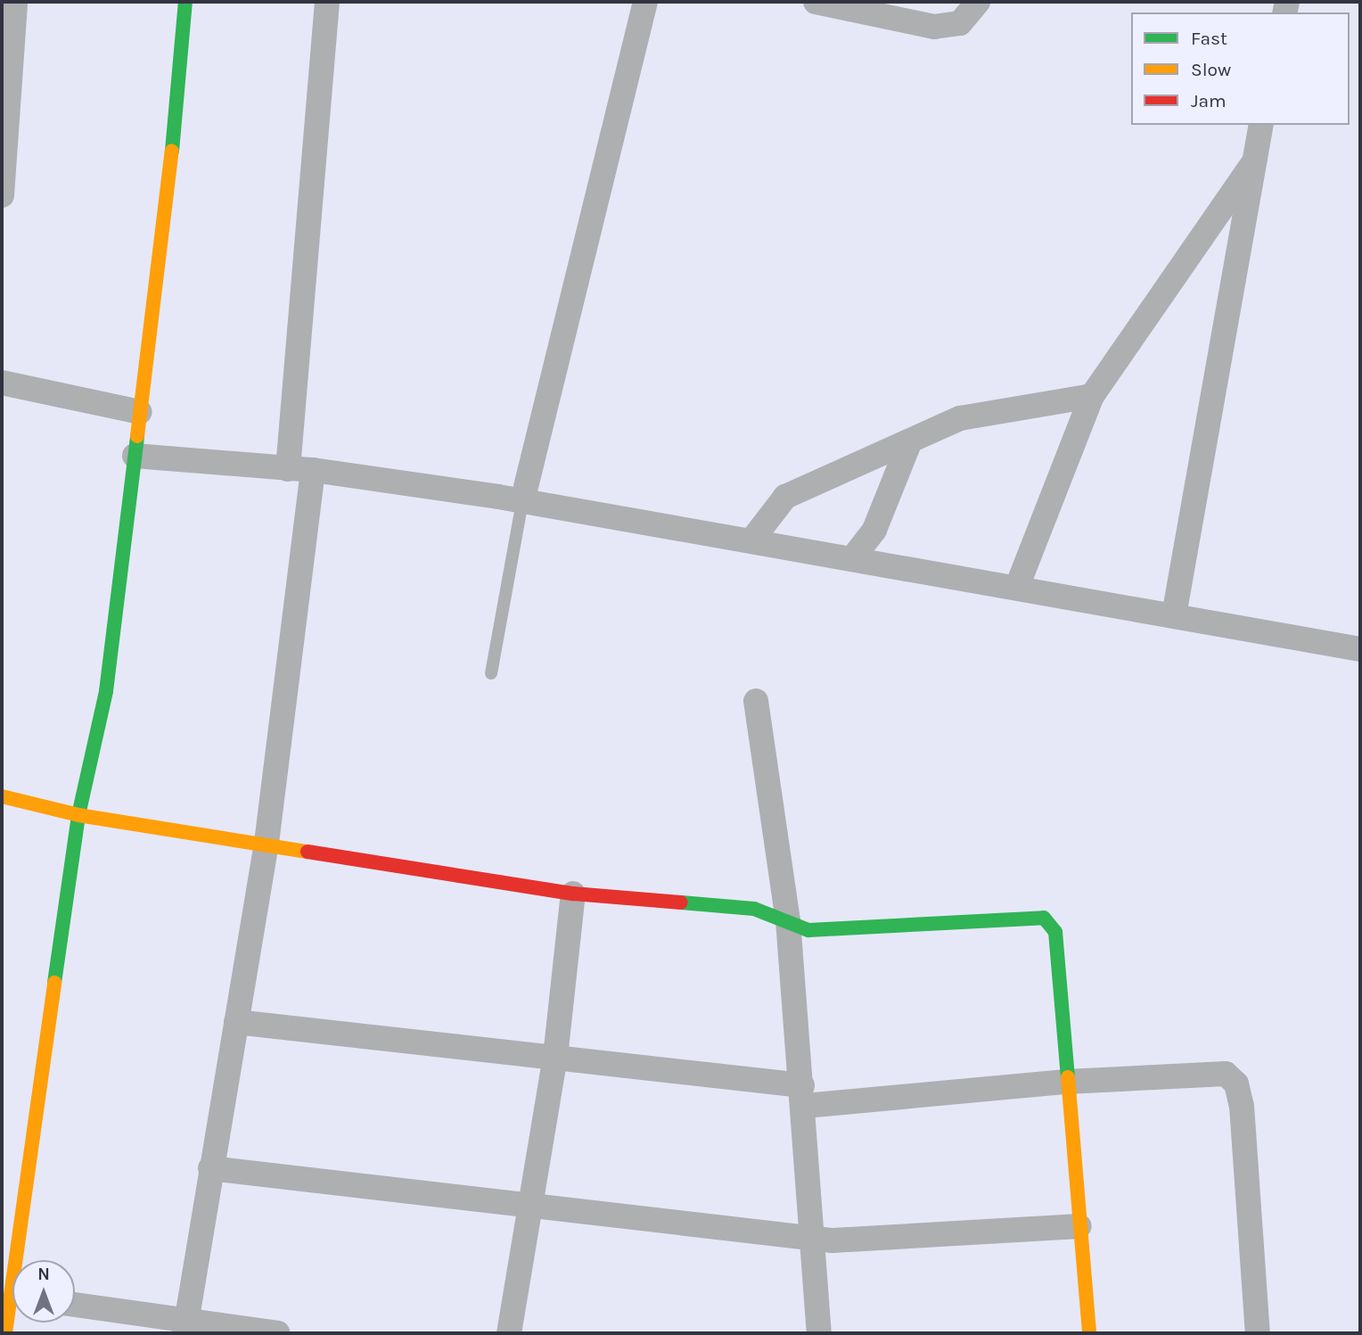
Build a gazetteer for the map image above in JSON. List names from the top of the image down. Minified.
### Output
{"legend":["Fast","Slow","Jam"],"north":"top"}
